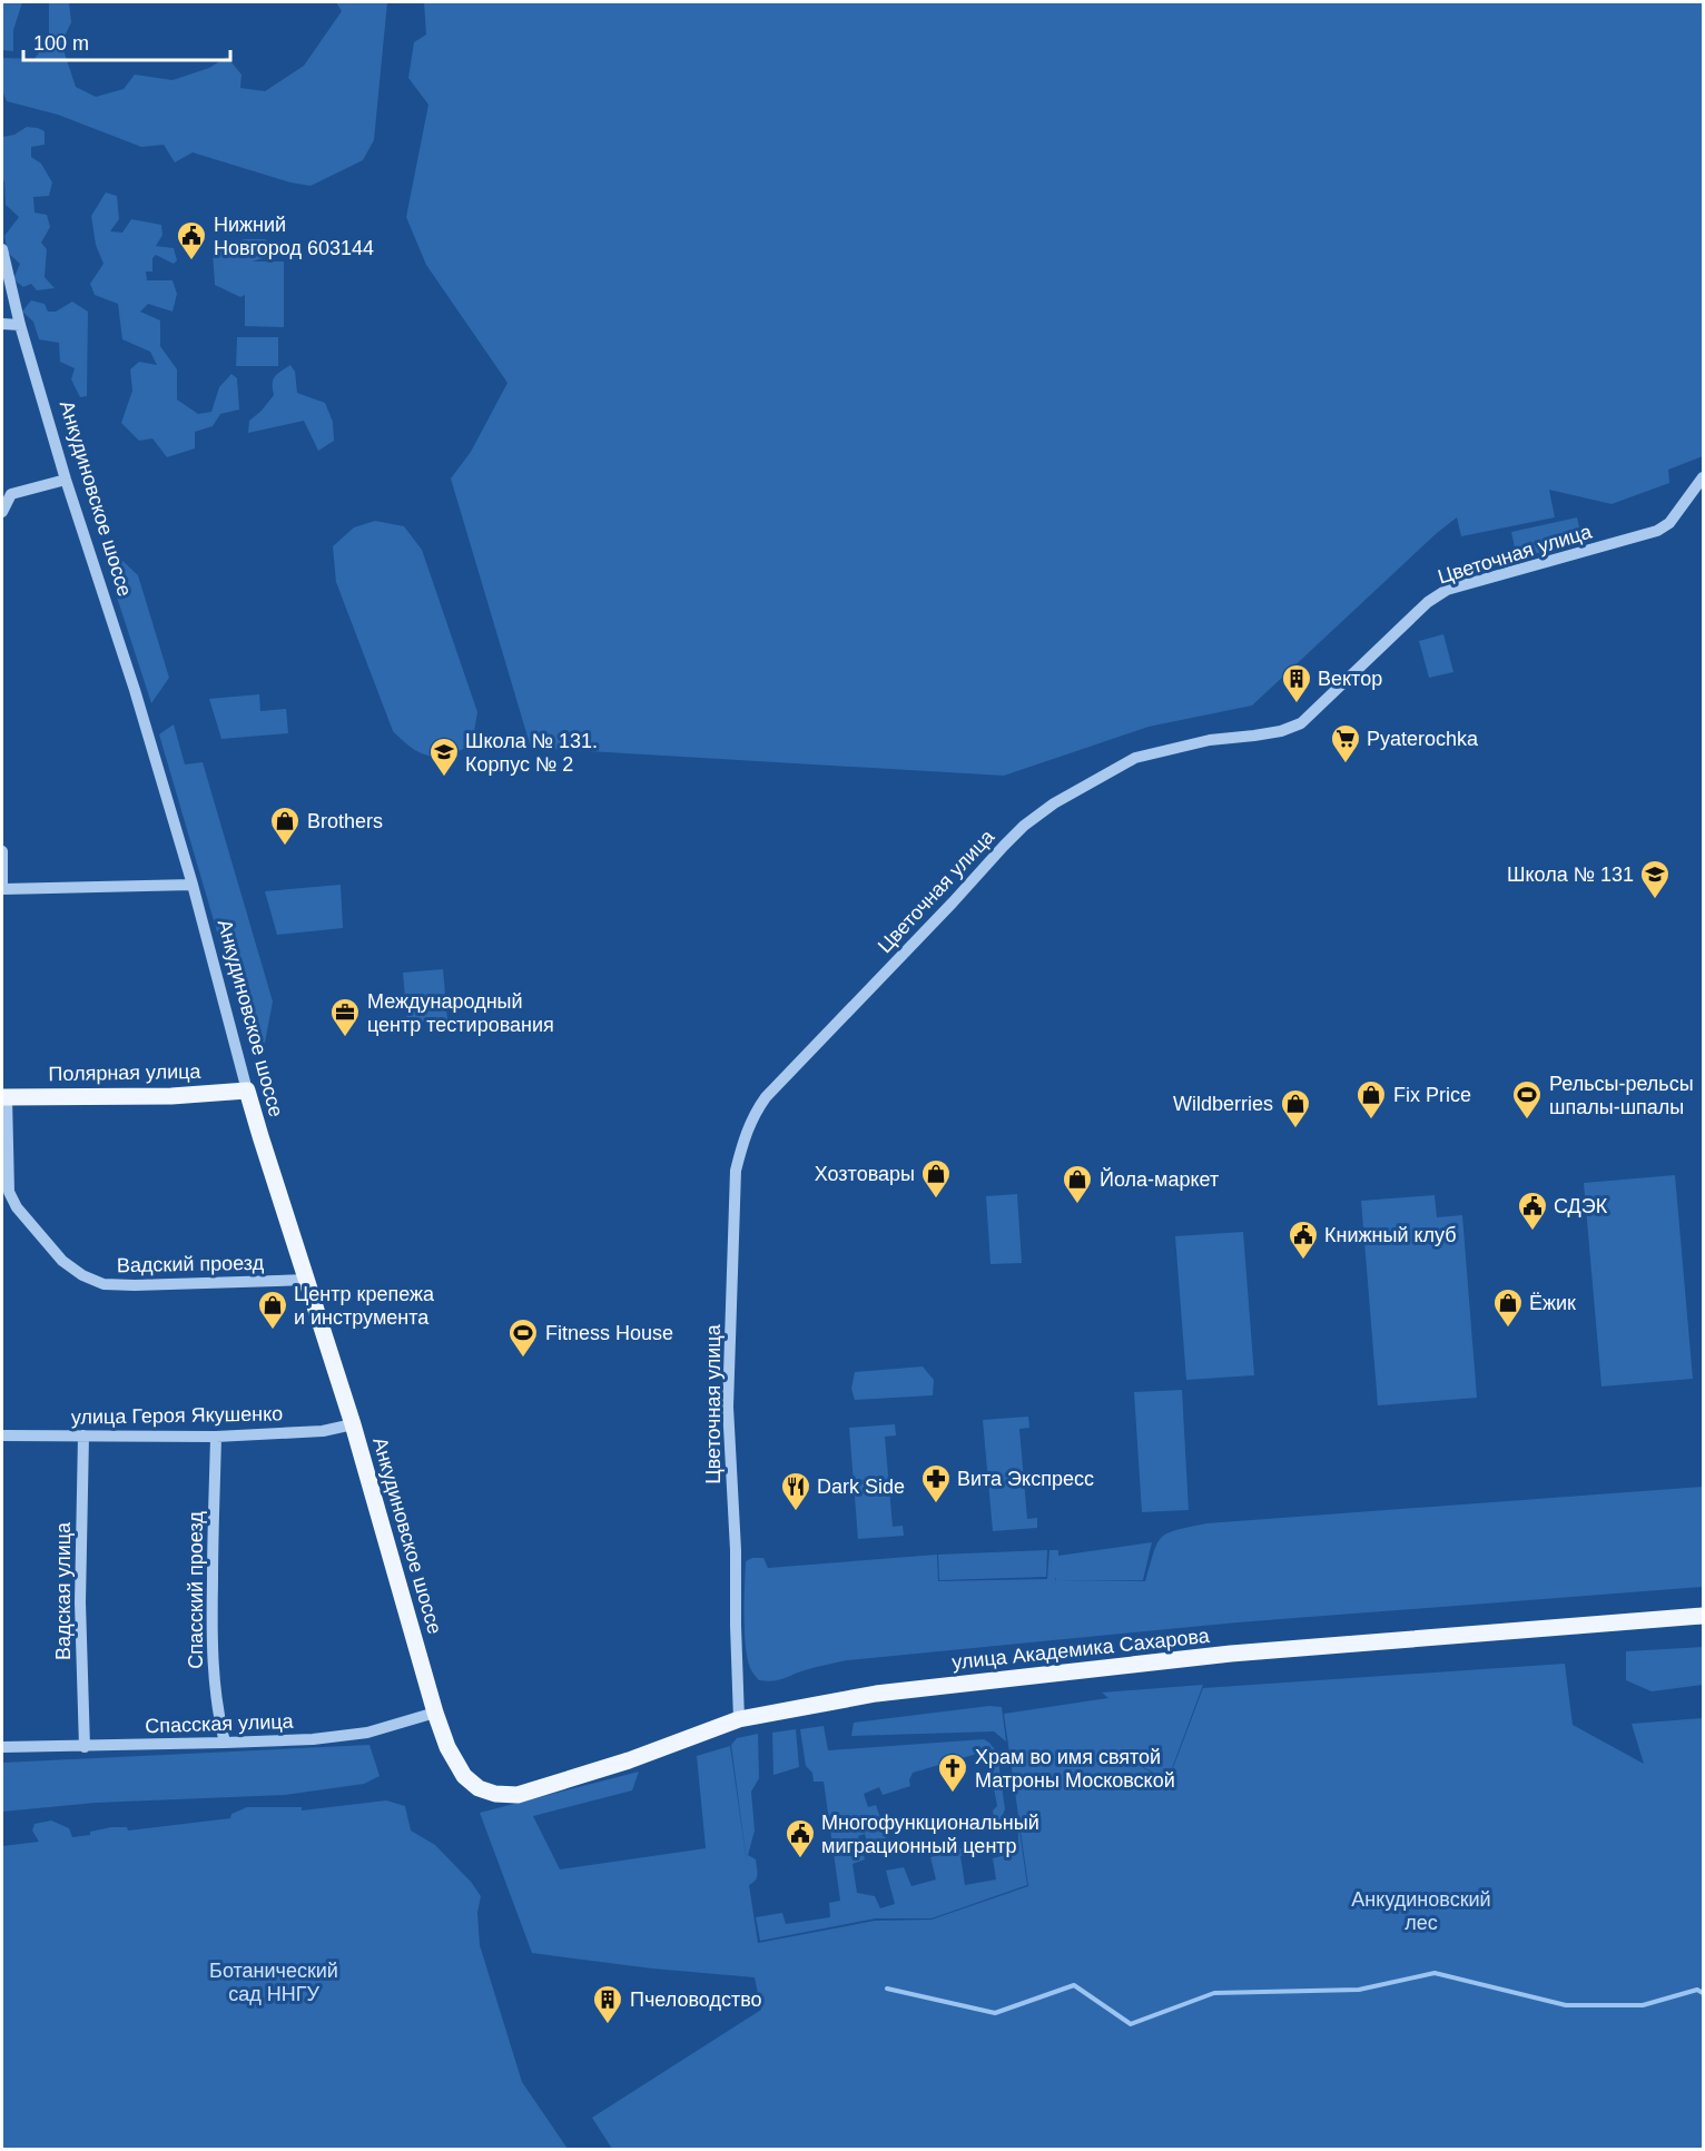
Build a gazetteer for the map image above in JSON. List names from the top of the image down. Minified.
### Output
{"streets":{"main road":["Анкудиновское шоссе","Полярная улица","улица Академика Сахарова"],"street":["Цветочная улица","Вадский проезд","улица Героя Якушенко","Спасский проезд","Вадская улица","Спасская улица"]},"crossings":[["Анкудиновское шоссе","Полярная улица"],["Анкудиновское шоссе","Вадский проезд"],["Анкудиновское шоссе","улица Героя Якушенко"],["Анкудиновское шоссе","улица Академика Сахарова"],["Анкудиновское шоссе","Спасская улица"],["Цветочная улица","улица Академика Сахарова"],["Полярная улица","Вадский проезд"],["улица Героя Якушенко","Спасский проезд"],["улица Героя Якушенко","Вадская улица"],["Спасский проезд","Спасская улица"],["Вадская улица","Спасская улица"]],"parks":["Анкудиновский лес","Ботанический сад ННГУ"],"places":{"public building":["Нижний Новгород 603144","СДЭК","Книжный клуб","Многофункциональный миграционный центр"],"building":["Вектор","Пчеловодство"],"supermarket":["Pyaterochka"],"school or university":["Школа № 131. Корпус № 2","Школа № 131"],"shop":["Brothers","Fix Price","Wildberries","Хозтовары","Йола-маркет","Ёжик","Центр крепежа и инструмента"],"office":["Международный центр тестирования"],"sports":["Рельсы-рельсы шпалы-шпалы","Fitness House"],"pharmacy":["Вита Экспресс"],"restaurant":["Dark Side"],"church":["Храм во имя святой Матроны Московской"]},"scale_bar":"100 m"}
